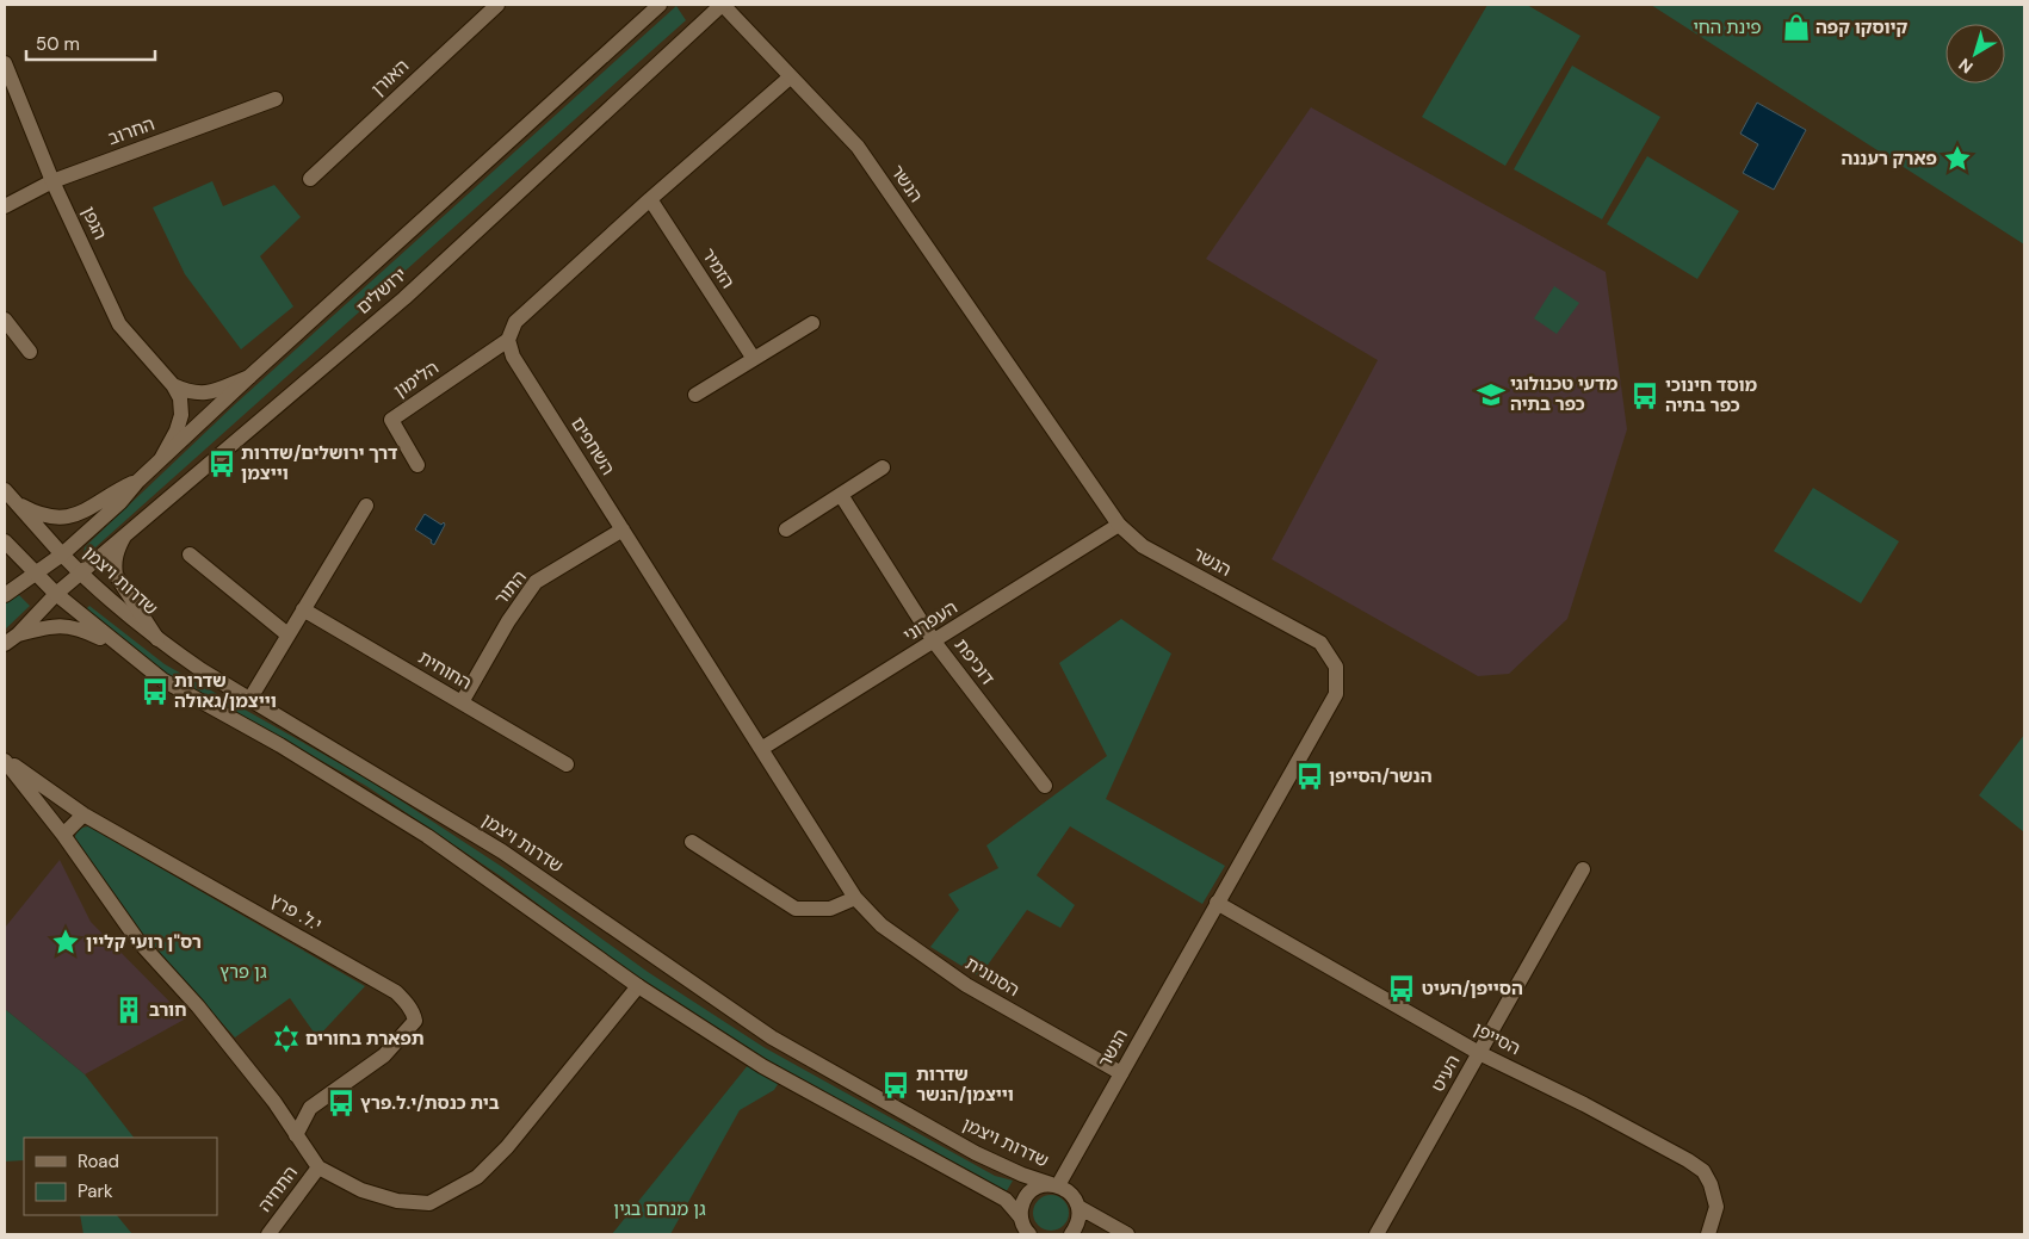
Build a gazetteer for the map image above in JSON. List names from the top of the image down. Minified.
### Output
{"streets":{"street":["האורן","החרוב","הנשר","הגפן","הזמיר","ירושלים","הלימון","השחפים","שדרות ויצמן","התור","העפרוני","דוכיפת","החוחית","י.ל. פרץ","הסנונית","הסייפן","העיט","התחיה"]},"crossings":[["החרוב","הגפן"],["הנשר","ירושלים"],["הנשר","שדרות ויצמן"],["הנשר","העפרוני"],["הנשר","הסנונית"],["הנשר","הסייפן"],["הגפן","ירושלים"],["ירושלים","שדרות ויצמן"],["הלימון","השחפים"],["השחפים","התור"],["השחפים","העפרוני"],["השחפים","הסנונית"],["התור","החוחית"],["העפרוני","דוכיפת"],["י.ל. פרץ","התחיה"],["הסייפן","העיט"]],"parks":["פינת החי","גן פרץ","גן מנחם בגין"],"places":{"shop":["קיוסקו קפה"],"place":["פארק רעננה","רס\"ן רועי קליין"],"school or university":["מדעי טכנולוגי כפר בתיה"],"bus stop":["מוסד חינוכי כפר בתיה","דרך ירושלים/שדרות וייצמן","שדרות וייצמן/גאולה","הנשר/הסייפן","הסייפן/העיט","שדרות וייצמן/הנשר","בית כנסת/י.ל.פרץ"],"building":["חורב"],"synagogue":["תפארת בחורים"]},"legend":["Road","Park"],"scale_bar":"50 m","north":"bottom left"}
